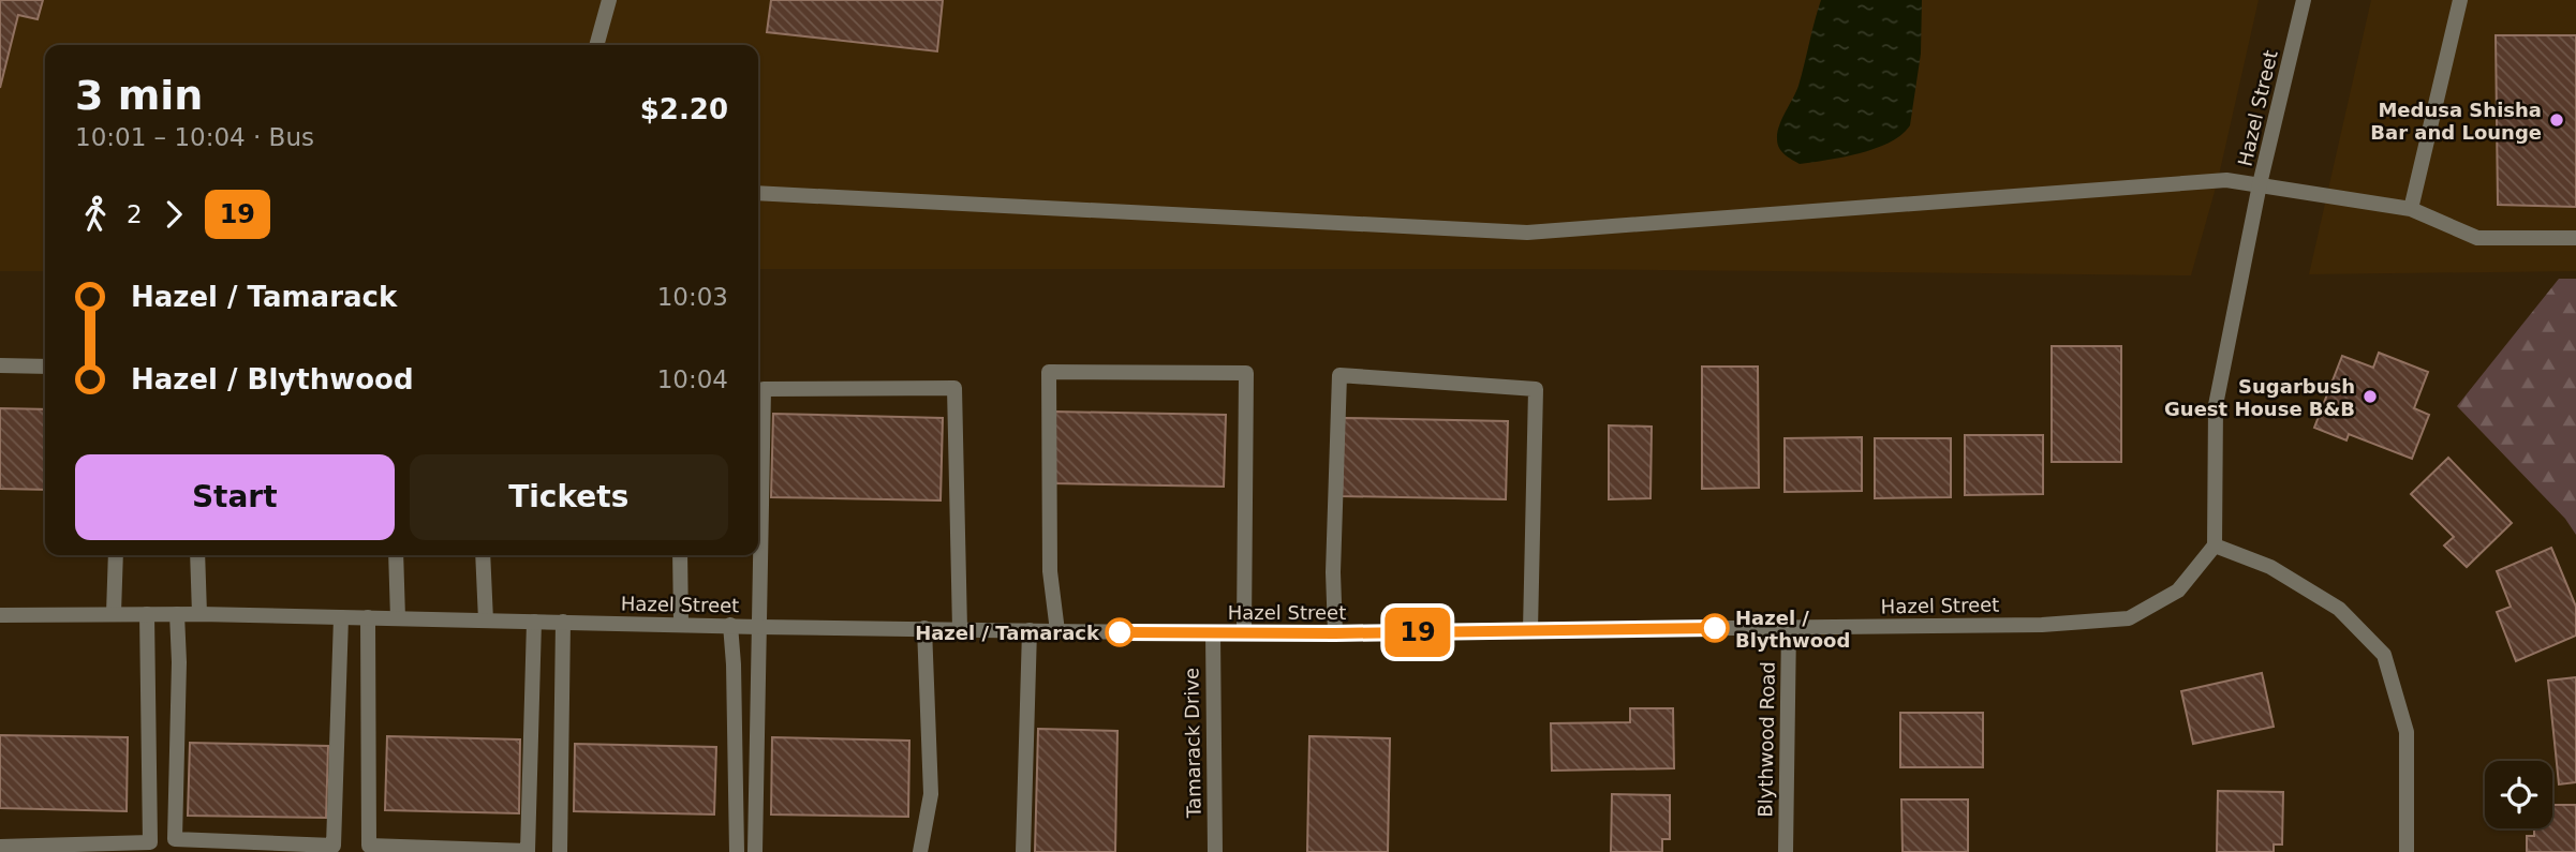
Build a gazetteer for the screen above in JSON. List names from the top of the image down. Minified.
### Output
{"streets":{"street":["Hazel Street","Blythwood Road","Tamarack Drive"]},"crossings":[["Hazel Street","Blythwood Road"],["Hazel Street","Tamarack Drive"]],"places":["Medusa Shisha Bar and Lounge","Sugarbush Guest House B&B","Hazel / Blythwood","Hazel / Tamarack"],"lines":["bus line 19"],"page":{"on_map":"19","heading":["3 min","10:01 – 10:04 · Bus","$2.20"],"legs":["2","19"],"list":[{"name":"Hazel / Tamarack","value":"10:03"},{"name":"Hazel / Blythwood","value":"10:04"}],"buttons":["Start","Tickets"]}}
